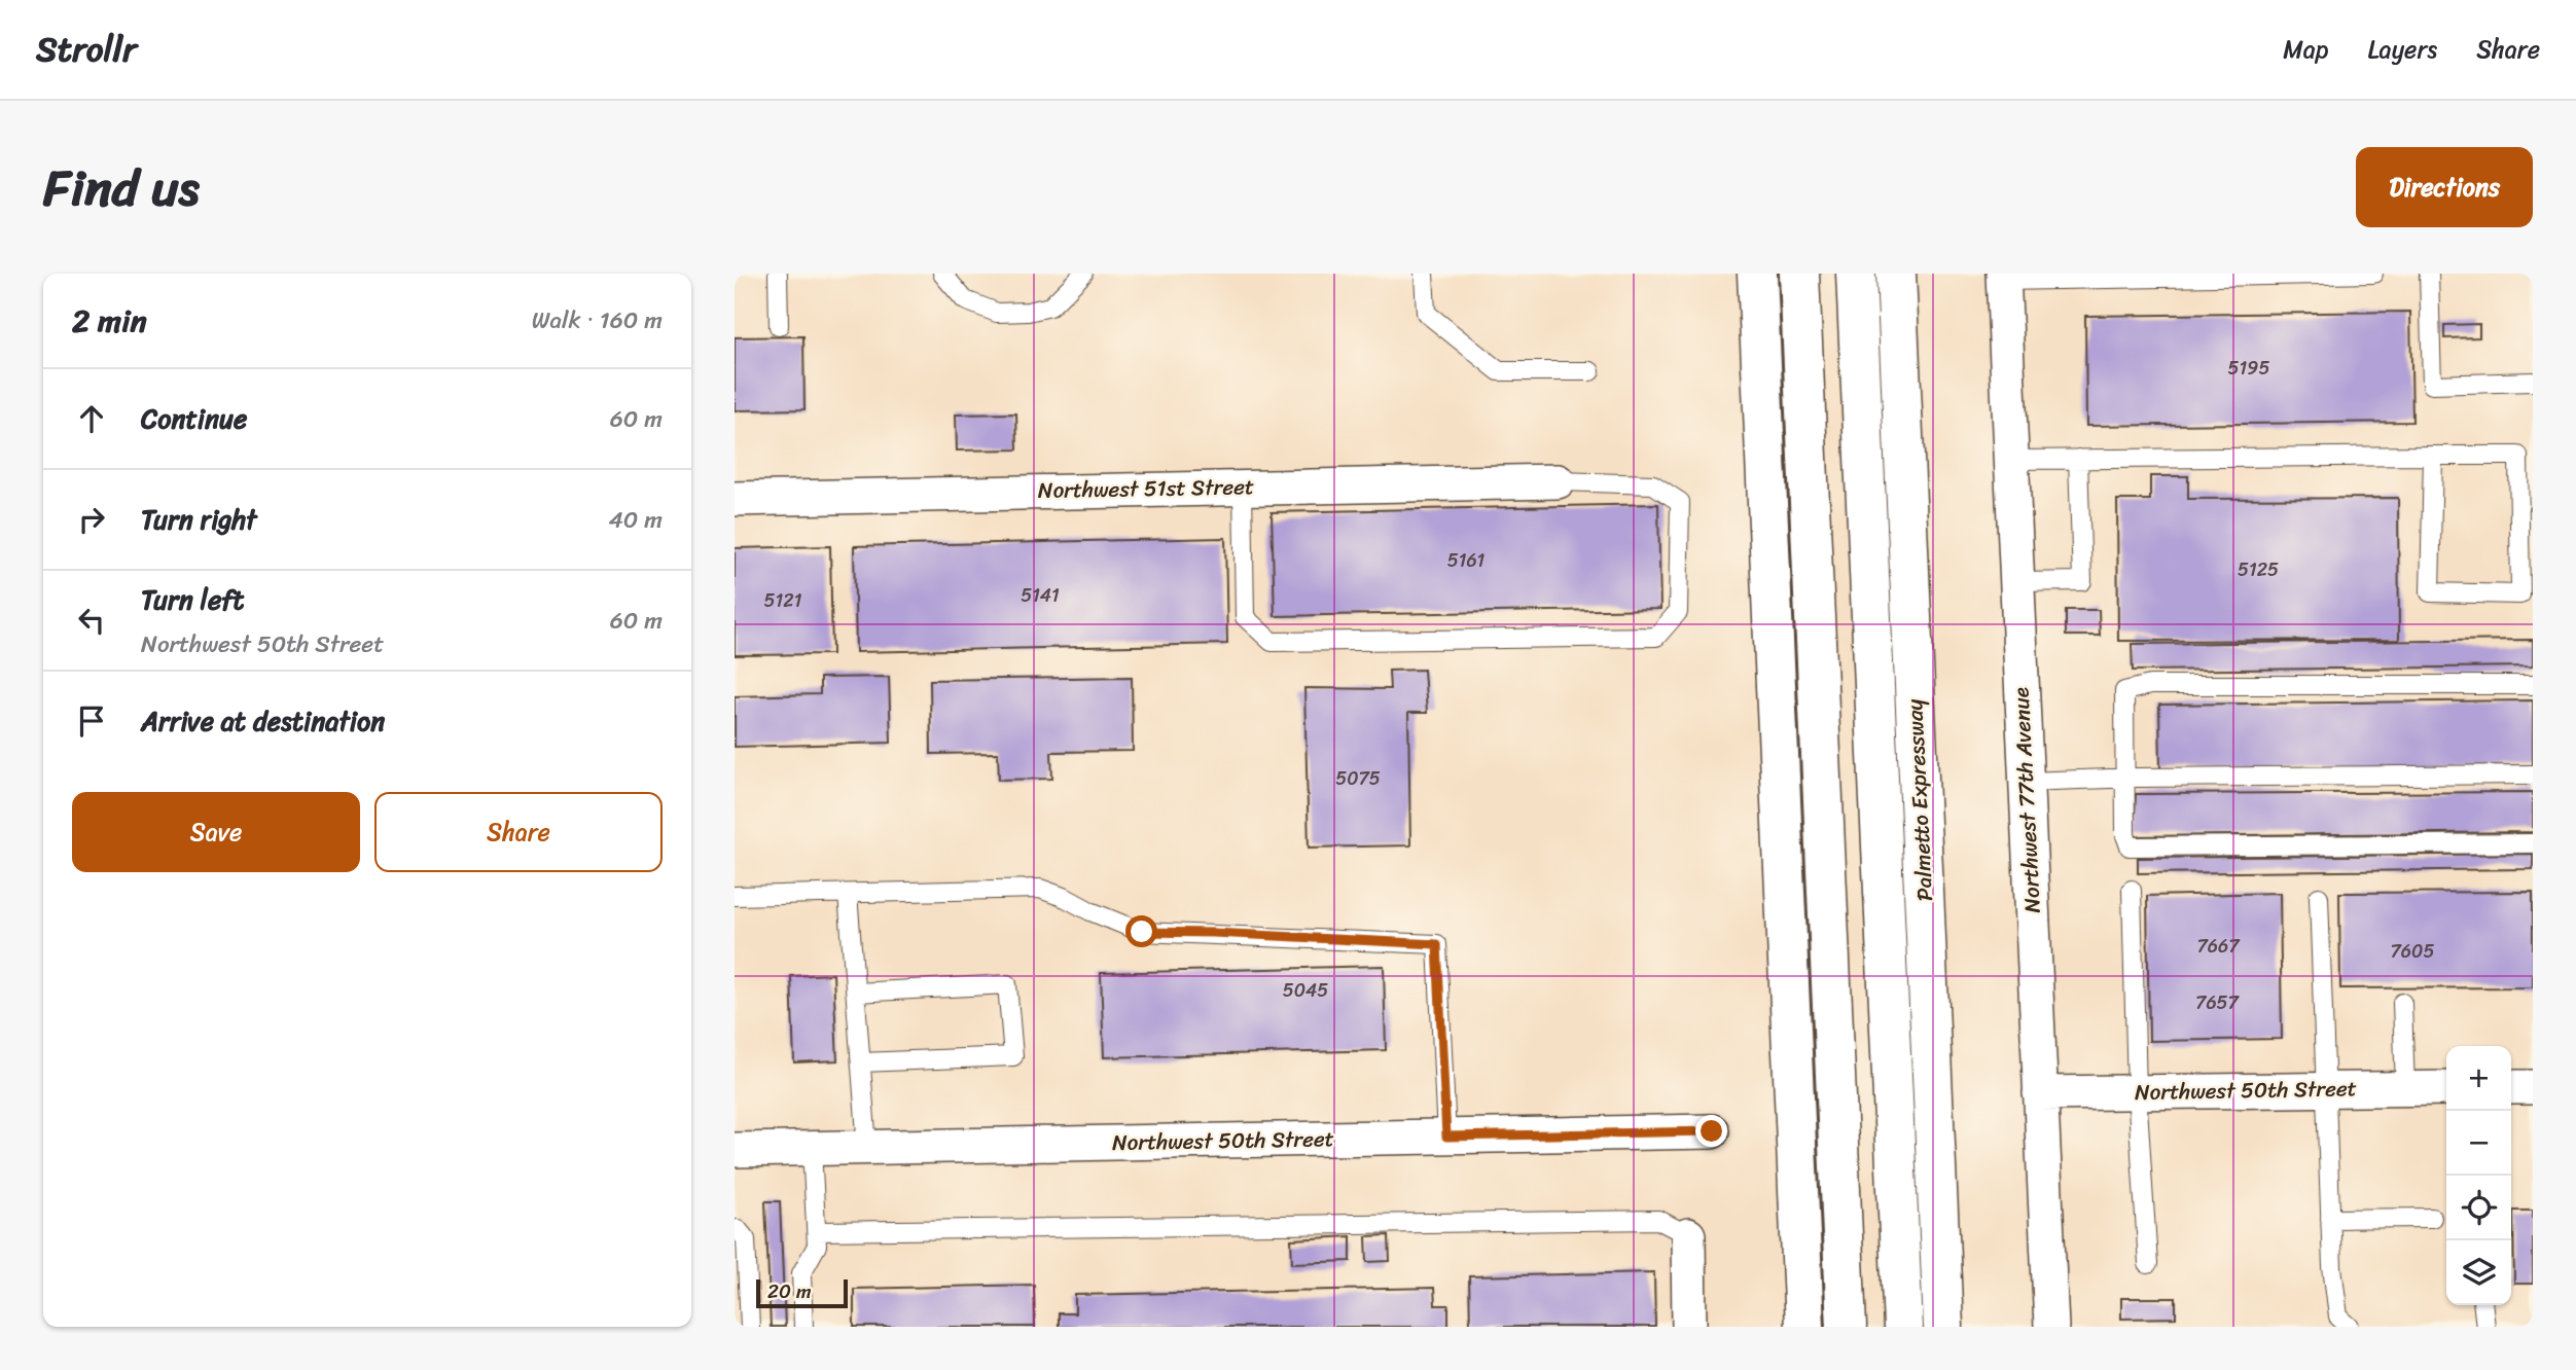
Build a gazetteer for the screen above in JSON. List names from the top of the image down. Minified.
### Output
{"streets":{"highway":["Palmetto Expressway"],"street":["Northwest 51st Street","Northwest 77th Avenue","Northwest 50th Street"]},"crossings":[["Northwest 77th Avenue","Northwest 50th Street"]],"house_numbers":["5195","5161","5125","5141","5121","5075","7667","7605","5045","7657"],"scale_bar":"20 m","page":{"header":"Strollr","nav":["Map","Layers","Share"],"title":"Find us","buttons":["Directions",["Save","Share"]],"heading":["2 min","Walk · 160 m"],"list":[["Continue","60 m"],["Turn right","40 m"],["Turn left","Northwest 50th Street","60 m"],"Arrive at destination"],"map_buttons":["+","−"],"scale":"20 m"}}
